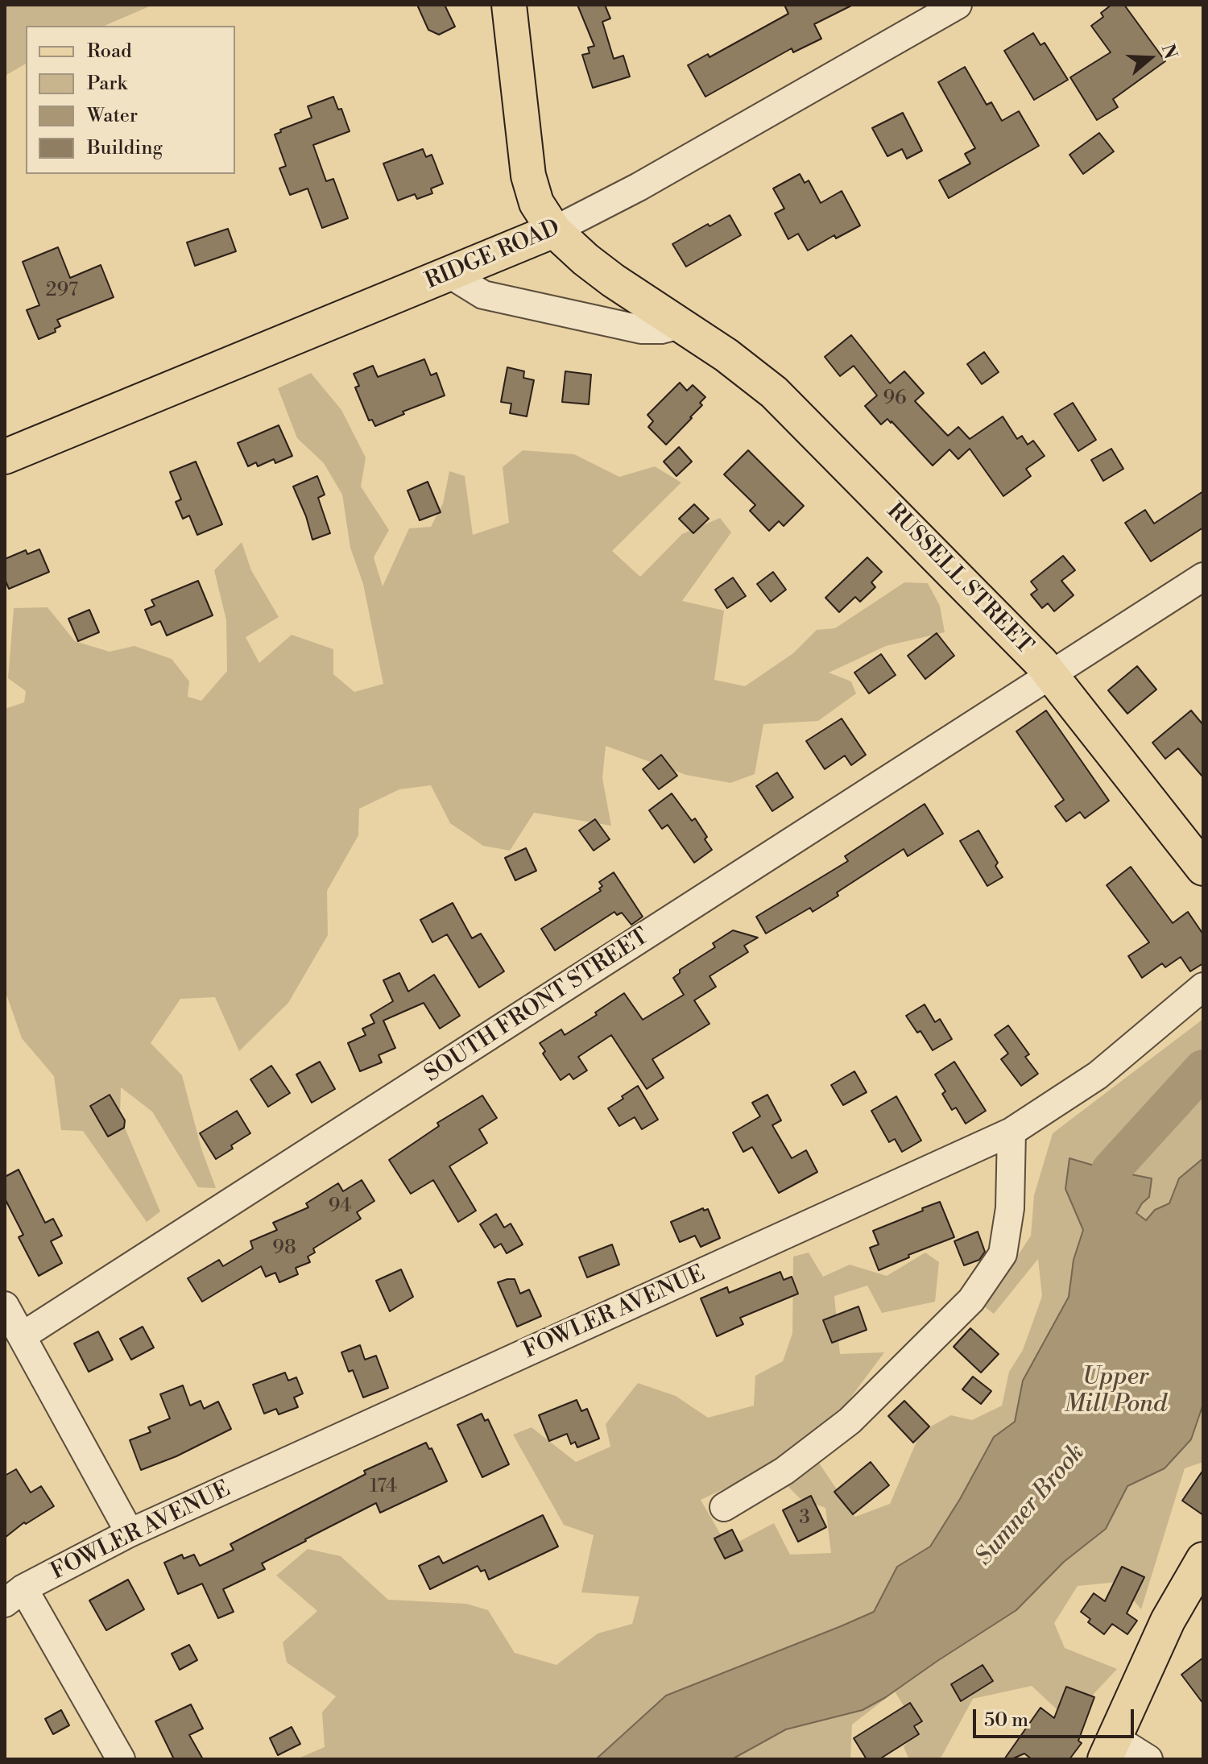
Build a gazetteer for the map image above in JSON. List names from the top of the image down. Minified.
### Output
{"streets":{"main road":["RIDGE ROAD","RUSSELL STREET"],"street":["SOUTH FRONT STREET","FOWLER AVENUE"]},"crossings":[["RIDGE ROAD","RUSSELL STREET"],["RUSSELL STREET","SOUTH FRONT STREET"]],"water":["Upper Mill Pond","Sumner Brook"],"house_numbers":["297","96","94","98","174","3"],"legend":["Road","Park","Water","Building"],"scale_bar":"50 m","north":"right"}
